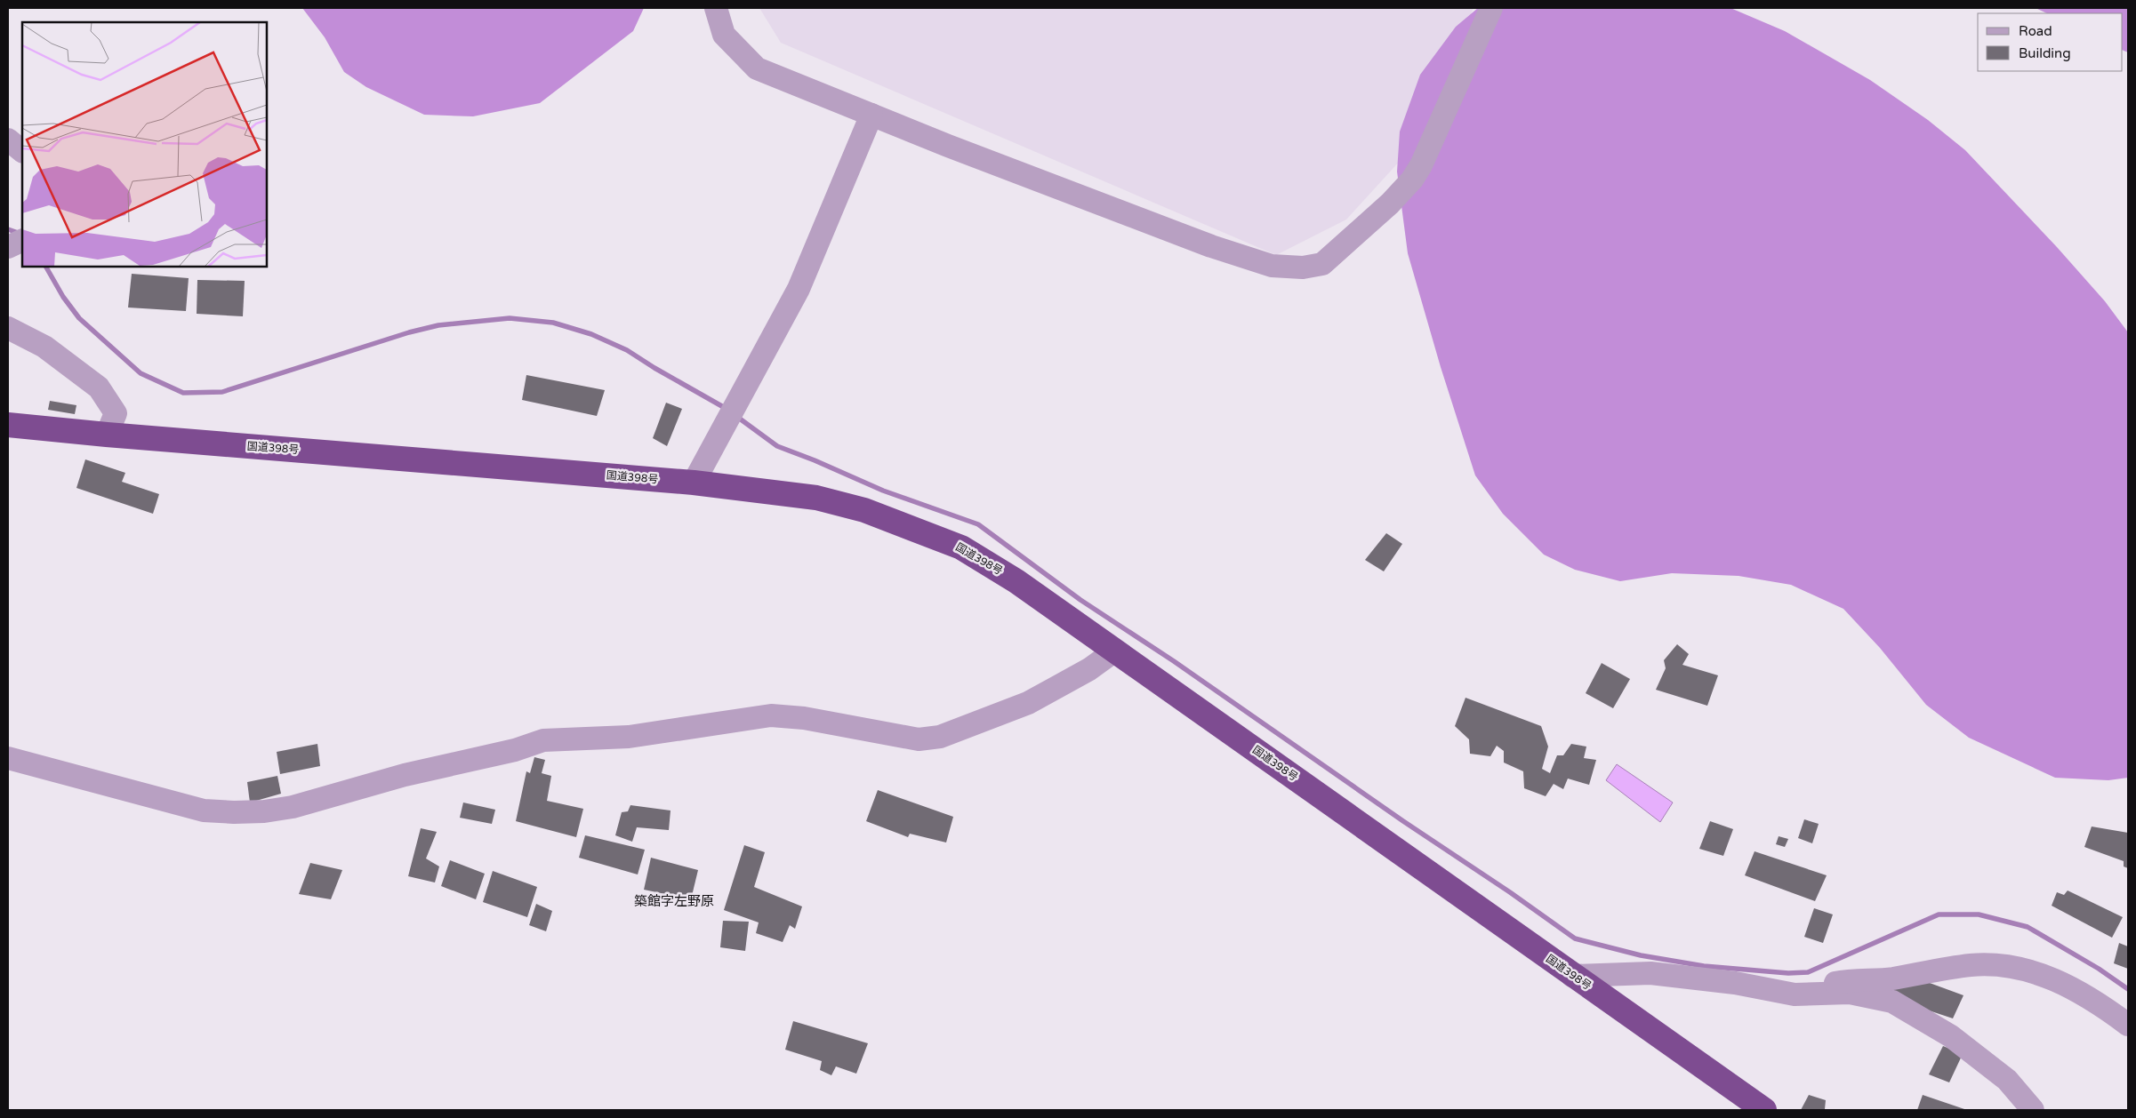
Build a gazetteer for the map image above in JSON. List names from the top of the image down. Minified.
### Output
{"streets":{"highway":["国道398号"]},"districts":["築館字左野原"],"legend":["Road","Building"]}
